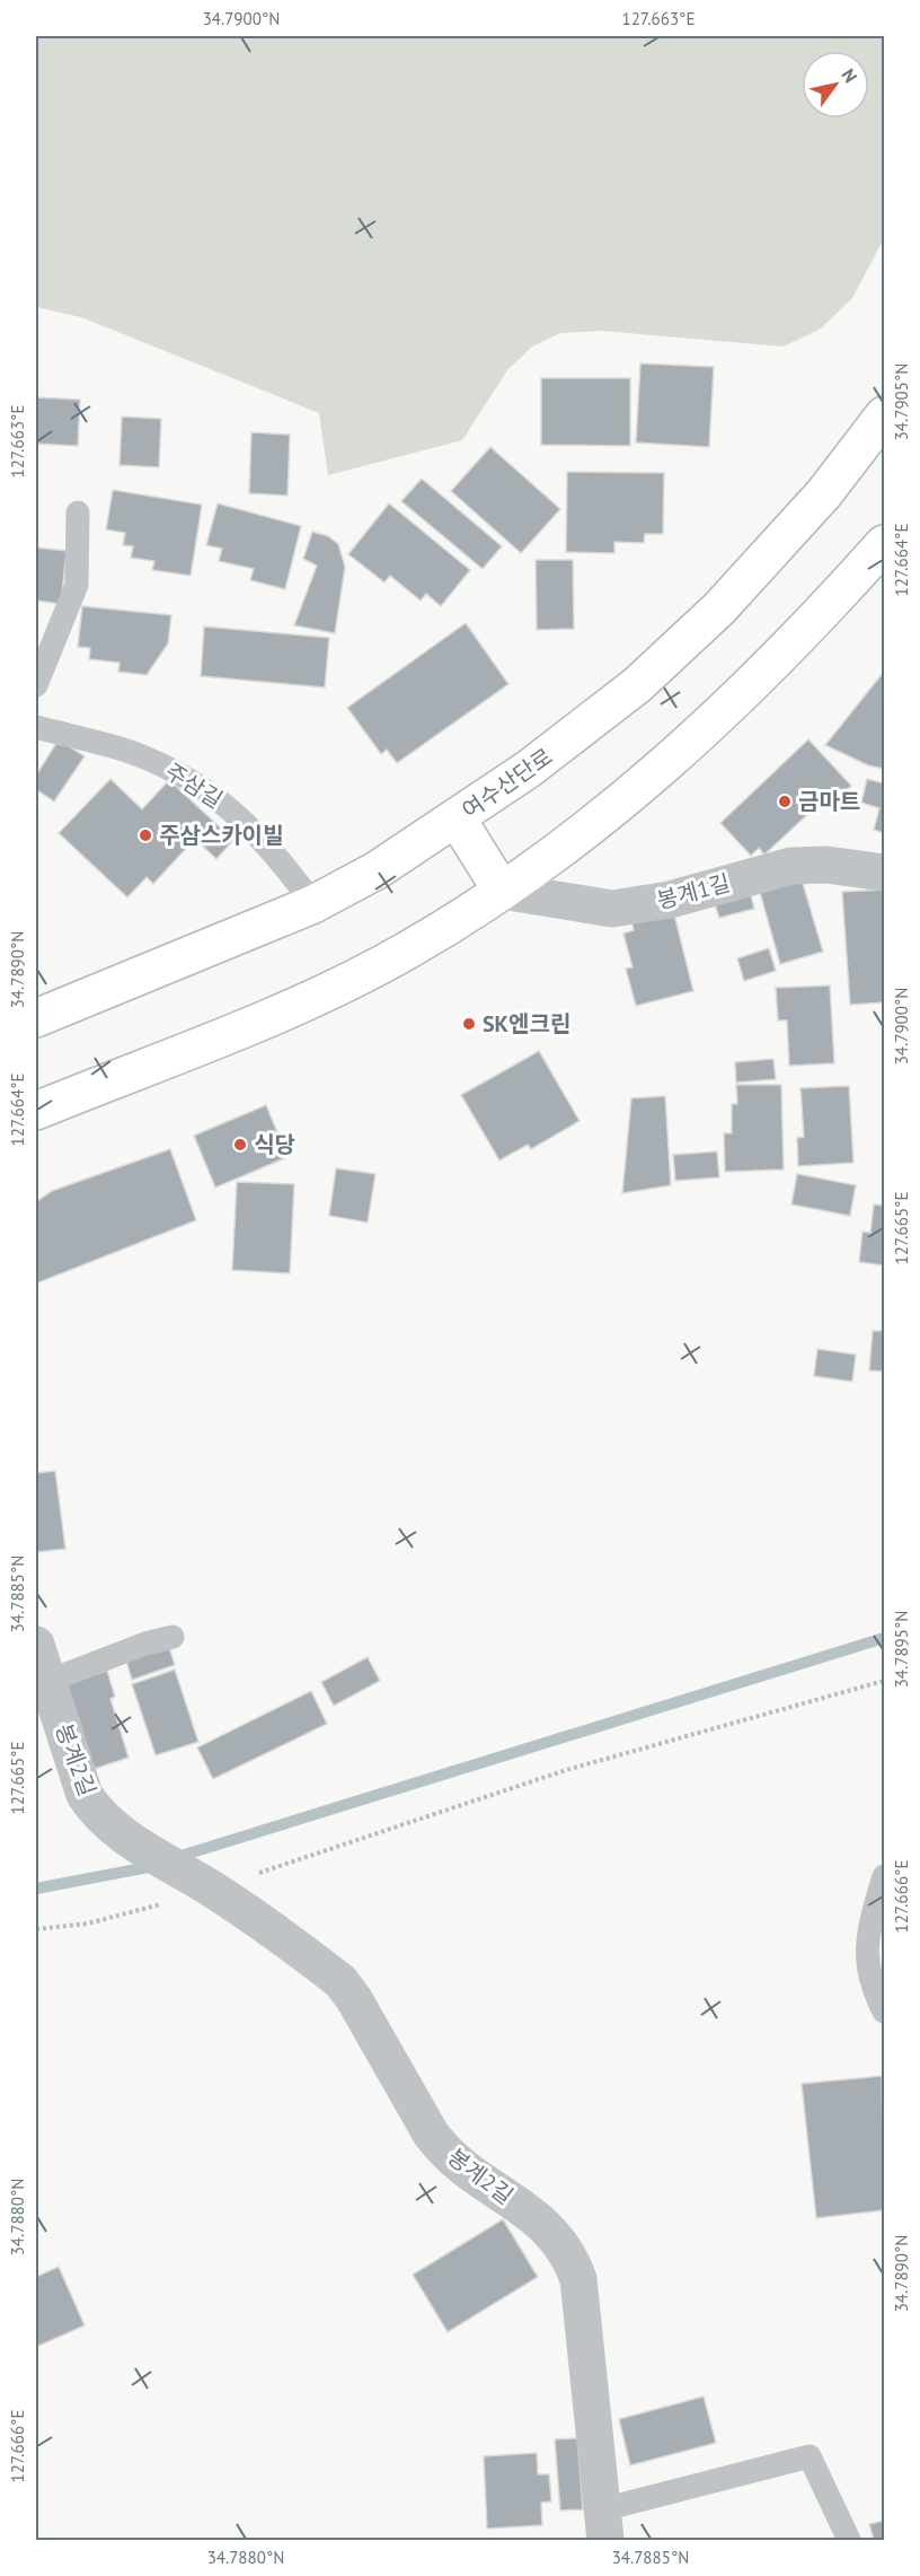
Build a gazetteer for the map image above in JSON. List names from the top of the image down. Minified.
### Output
{"streets":{"street":["여수산단로","봉계1길","봉계2길"],"lane":["주삼길"]},"crossings":[["여수산단로","주삼길"]],"places":["금마트","주삼스카이빌","SK엔크린","식당"],"north":"top right","coordinates":["34.7900°N","127.663°E","34.7905°N","127.664°E","34.7890°N","127.665°E","34.7885°N","34.7895°N","127.666°E","34.7880°N"]}
